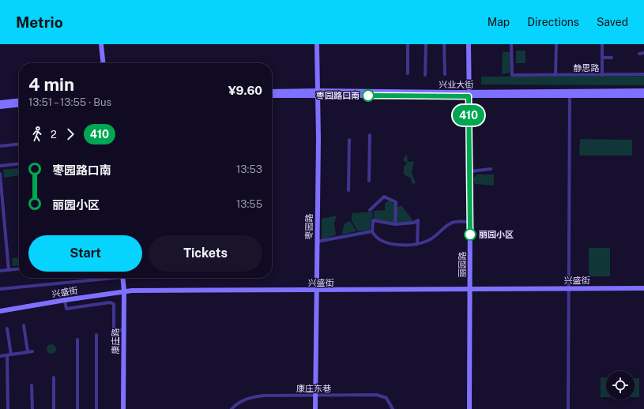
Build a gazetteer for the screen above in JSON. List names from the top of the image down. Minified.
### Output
{"streets":{"street":["静思路","兴业大街","枣园路","丽园路","兴盛街","康庄路","康庄东巷"]},"crossings":[["兴业大街","枣园路"],["兴业大街","丽园路"],["枣园路","兴盛街"],["枣园路","康庄东巷"],["丽园路","兴盛街"],["兴盛街","康庄路"]],"places":["枣园路口南","丽园小区"],"lines":["bus line 410"],"page":{"header":"Metrio","nav":["Map","Directions","Saved"],"on_map":"410","heading":["4 min","13:51 – 13:55 · Bus","¥9.60"],"legs":["2","410"],"list":[{"name":"枣园路口南","value":"13:53"},{"name":"丽园小区","value":"13:55"}],"buttons":["Start","Tickets"]}}
